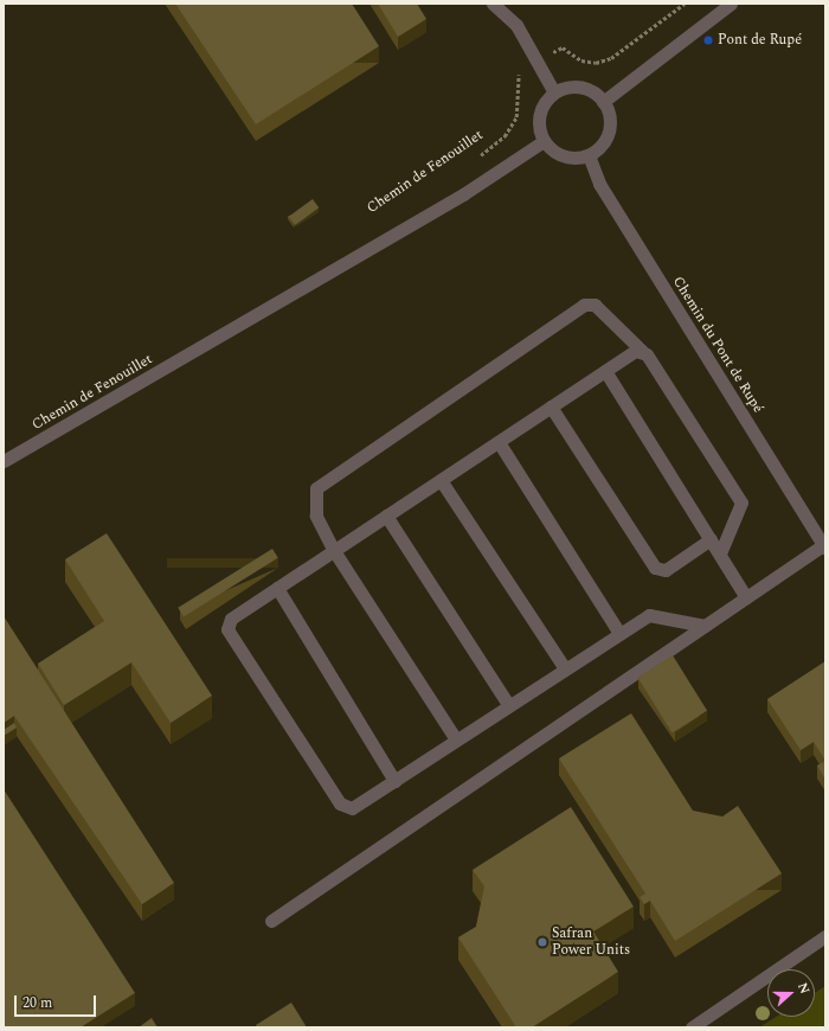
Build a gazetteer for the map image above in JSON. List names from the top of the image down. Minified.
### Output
{"streets":{"street":["Chemin de Fenouillet","Chemin du Pont de Rupé"]},"crossings":[["Chemin de Fenouillet","Chemin du Pont de Rupé"]],"places":["Pont de Rupé","Safran Power Units"],"scale_bar":"20 m","north":"right"}
